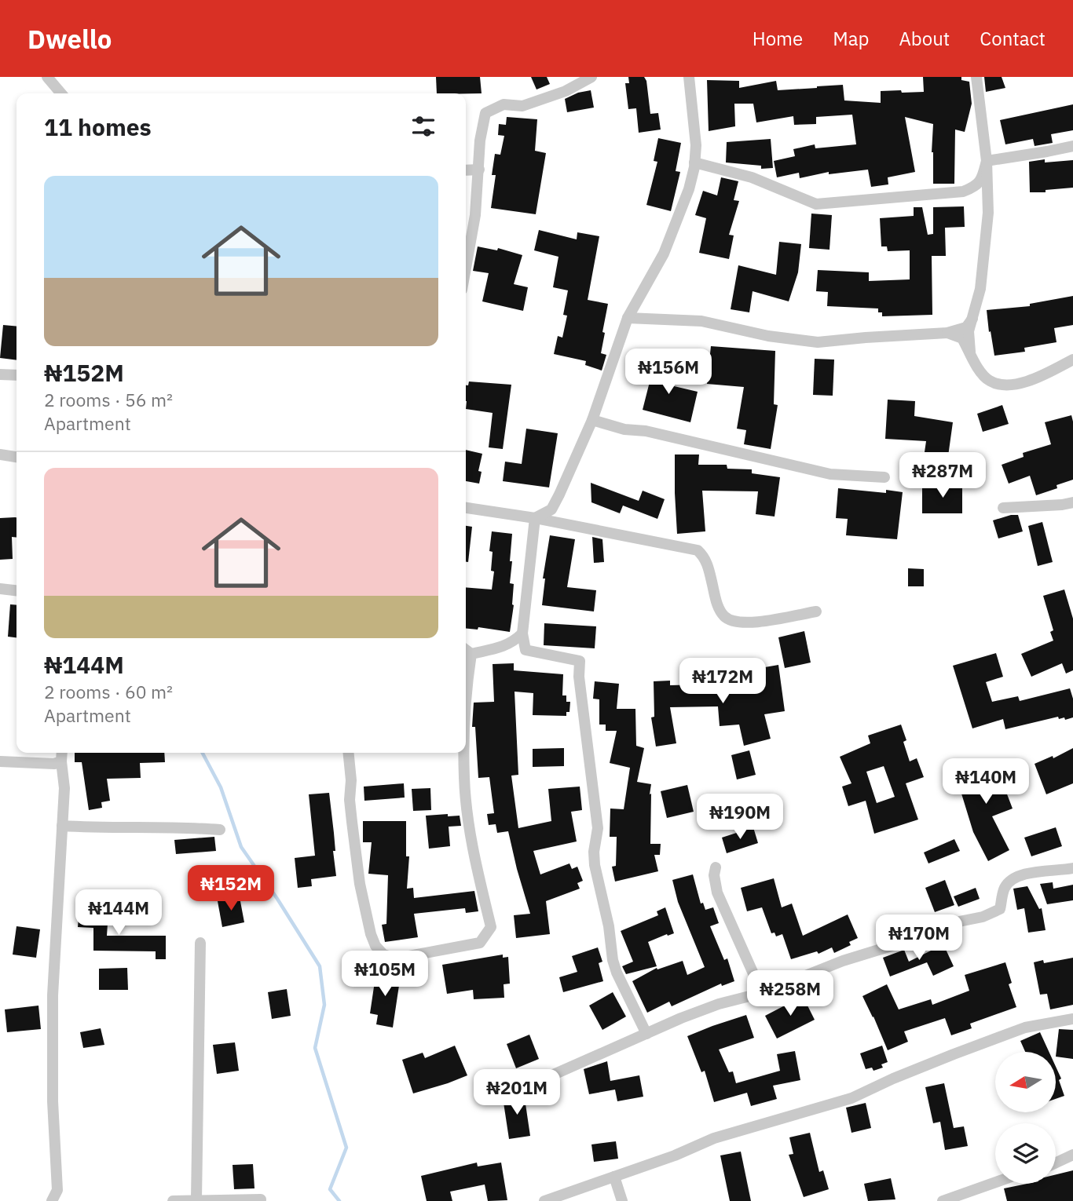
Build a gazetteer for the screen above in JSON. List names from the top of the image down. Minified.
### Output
{"north":"left","page":{"header":"Dwello","nav":["Home","Map","About","Contact"],"heading":"11 homes","list":[{"name":"₦152M","note":"2 rooms · 56 m² · Apartment"},{"name":"₦144M","note":"2 rooms · 60 m² · Apartment"}],"price":["₦156M","₦287M","₦172M","₦140M","₦190M","₦152M","₦144M","₦170M","₦105M","₦258M","₦201M"]}}
